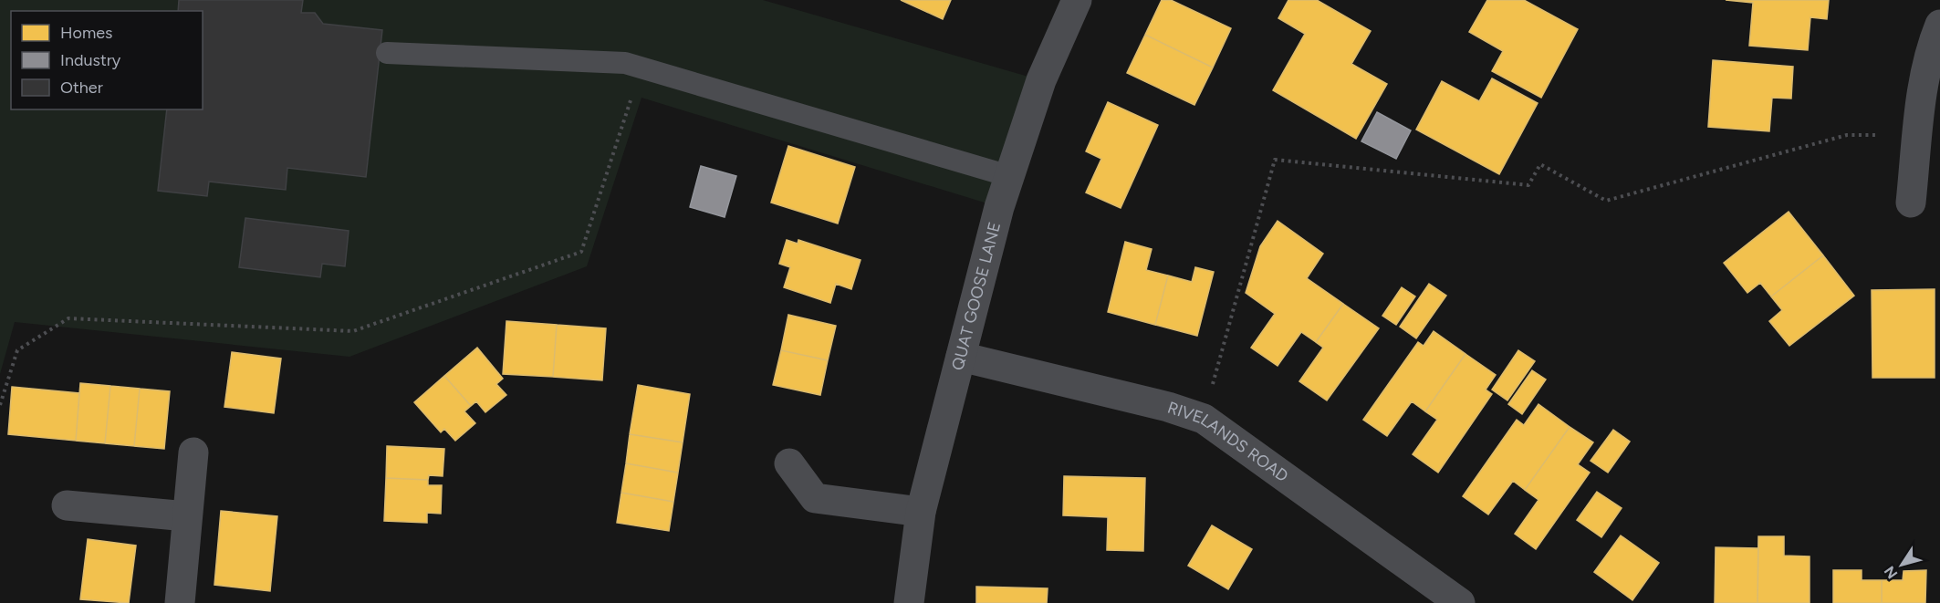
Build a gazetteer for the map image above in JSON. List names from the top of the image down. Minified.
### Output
{"streets":{"street":["QUAT GOOSE LANE","RIVELANDS ROAD"]},"crossings":[["QUAT GOOSE LANE","RIVELANDS ROAD"]],"legend":["Homes","Industry","Other"],"north":"bottom left"}
